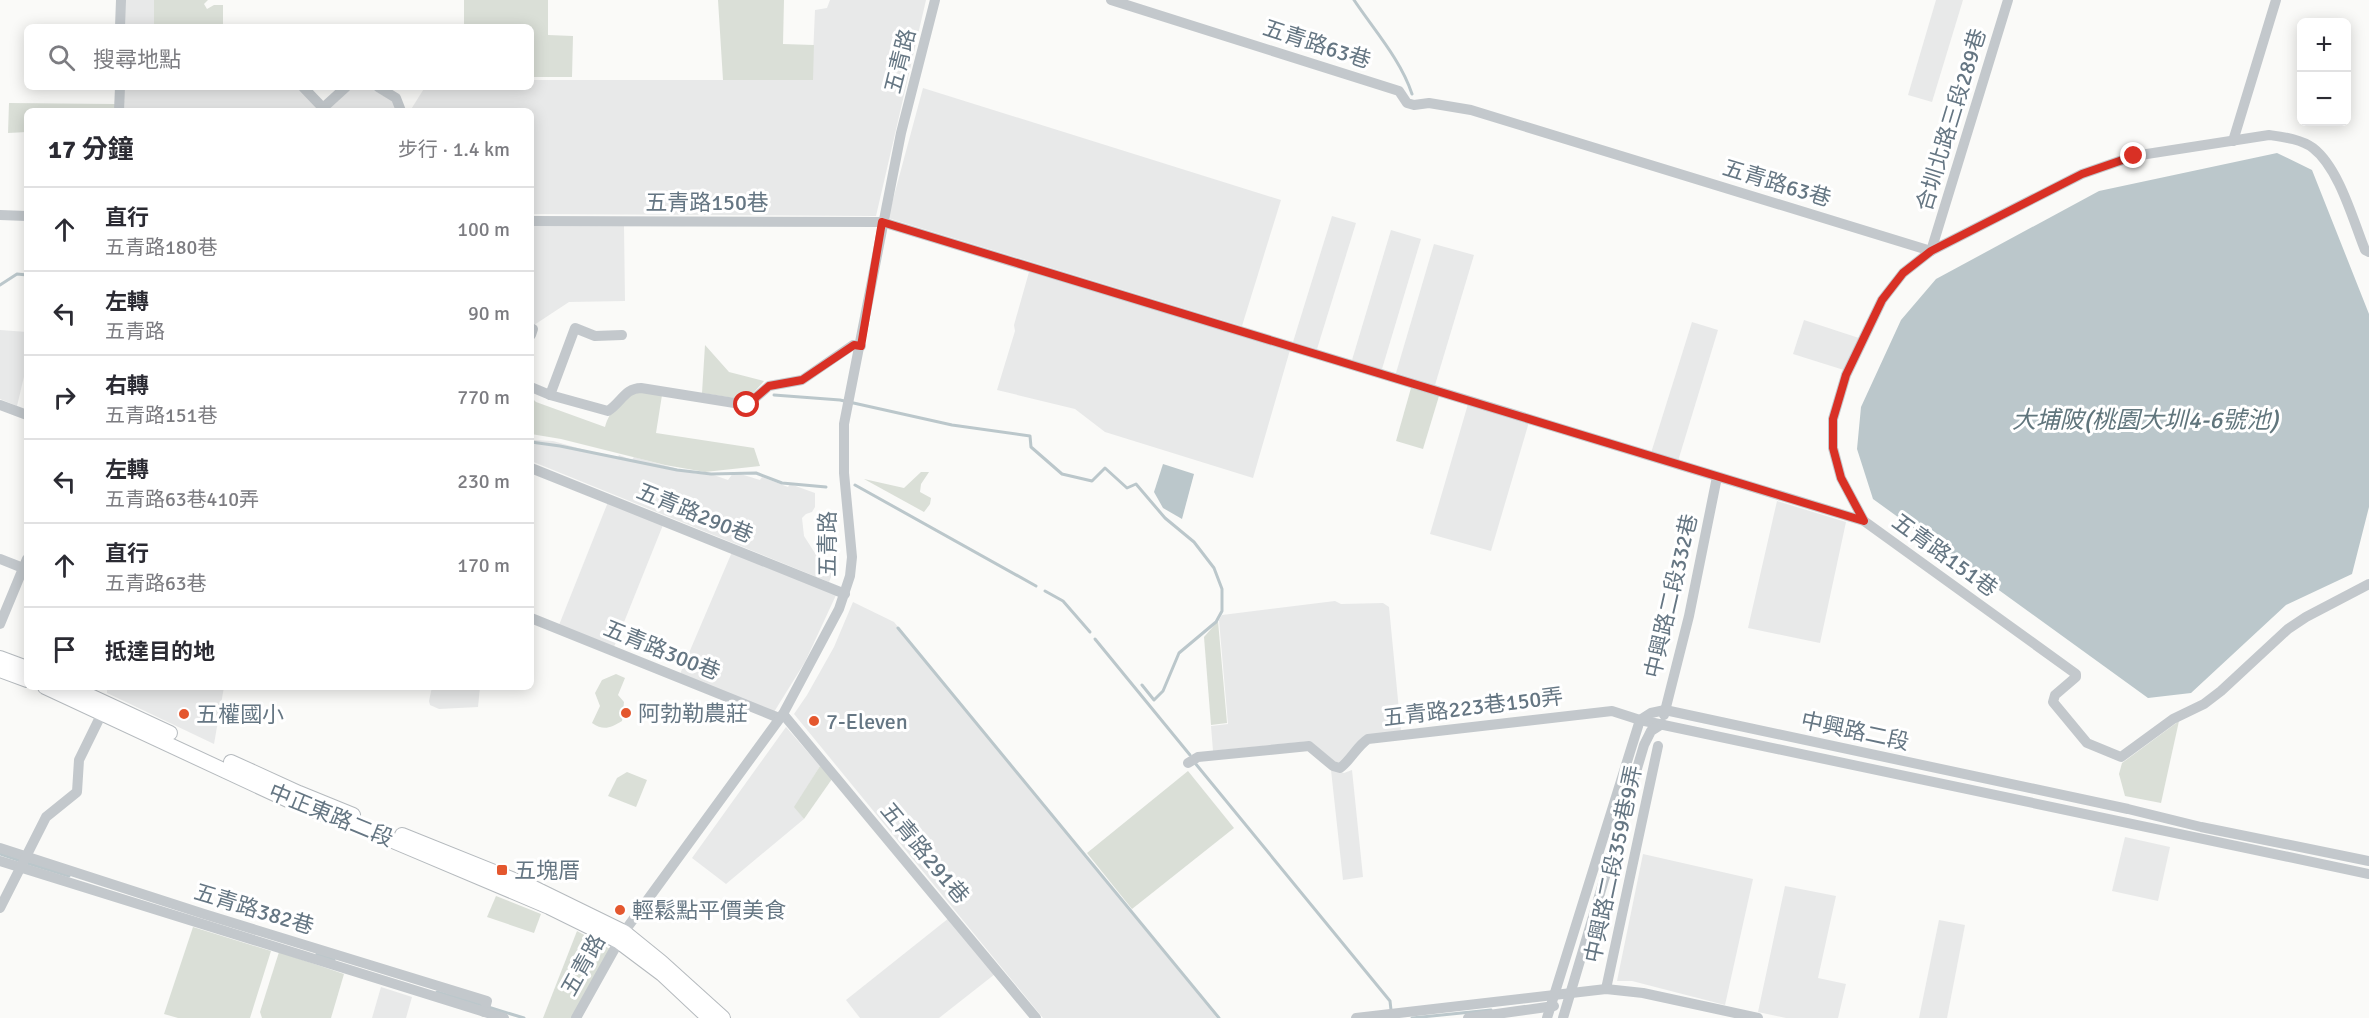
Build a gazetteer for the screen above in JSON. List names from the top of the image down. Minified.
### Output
{"streets":{"main road":["中正東路二段"],"street":["五青路63巷","五青路","合圳北路三段289巷","五青路150巷","五青路290巷","五青路151巷","中興路二段332巷","五青路300巷","五青路223巷150弄","中興路二段","五青路291巷","中興路二段359巷9弄","五青路382巷"]},"crossings":[["五青路63巷","合圳北路三段289巷"],["五青路","五青路150巷"],["五青路","五青路290巷"],["五青路","五青路151巷"],["五青路","五青路300巷"],["五青路","中正東路二段"],["五青路","五青路291巷"],["五青路150巷","五青路151巷"],["五青路151巷","中興路二段332巷"],["中興路二段332巷","中興路二段"],["五青路300巷","五青路291巷"],["五青路223巷150弄","中興路二段"]],"water":["大埔陂(桃園大圳4-6號池)"],"places":{"other":["阿勃勒農莊","五權國小","7-Eleven","輕鬆點平價美食"],"transit":["五塊厝"]},"page":{"map_buttons":["+","−"],"search":"搜尋地點","heading":["17 分鐘","步行 · 1.4 km"],"list":[["直行","五青路180巷","100 m"],["左轉","五青路","90 m"],["右轉","五青路151巷","770 m"],["左轉","五青路63巷410弄","230 m"],["直行","五青路63巷","170 m"],"抵達目的地"]}}
